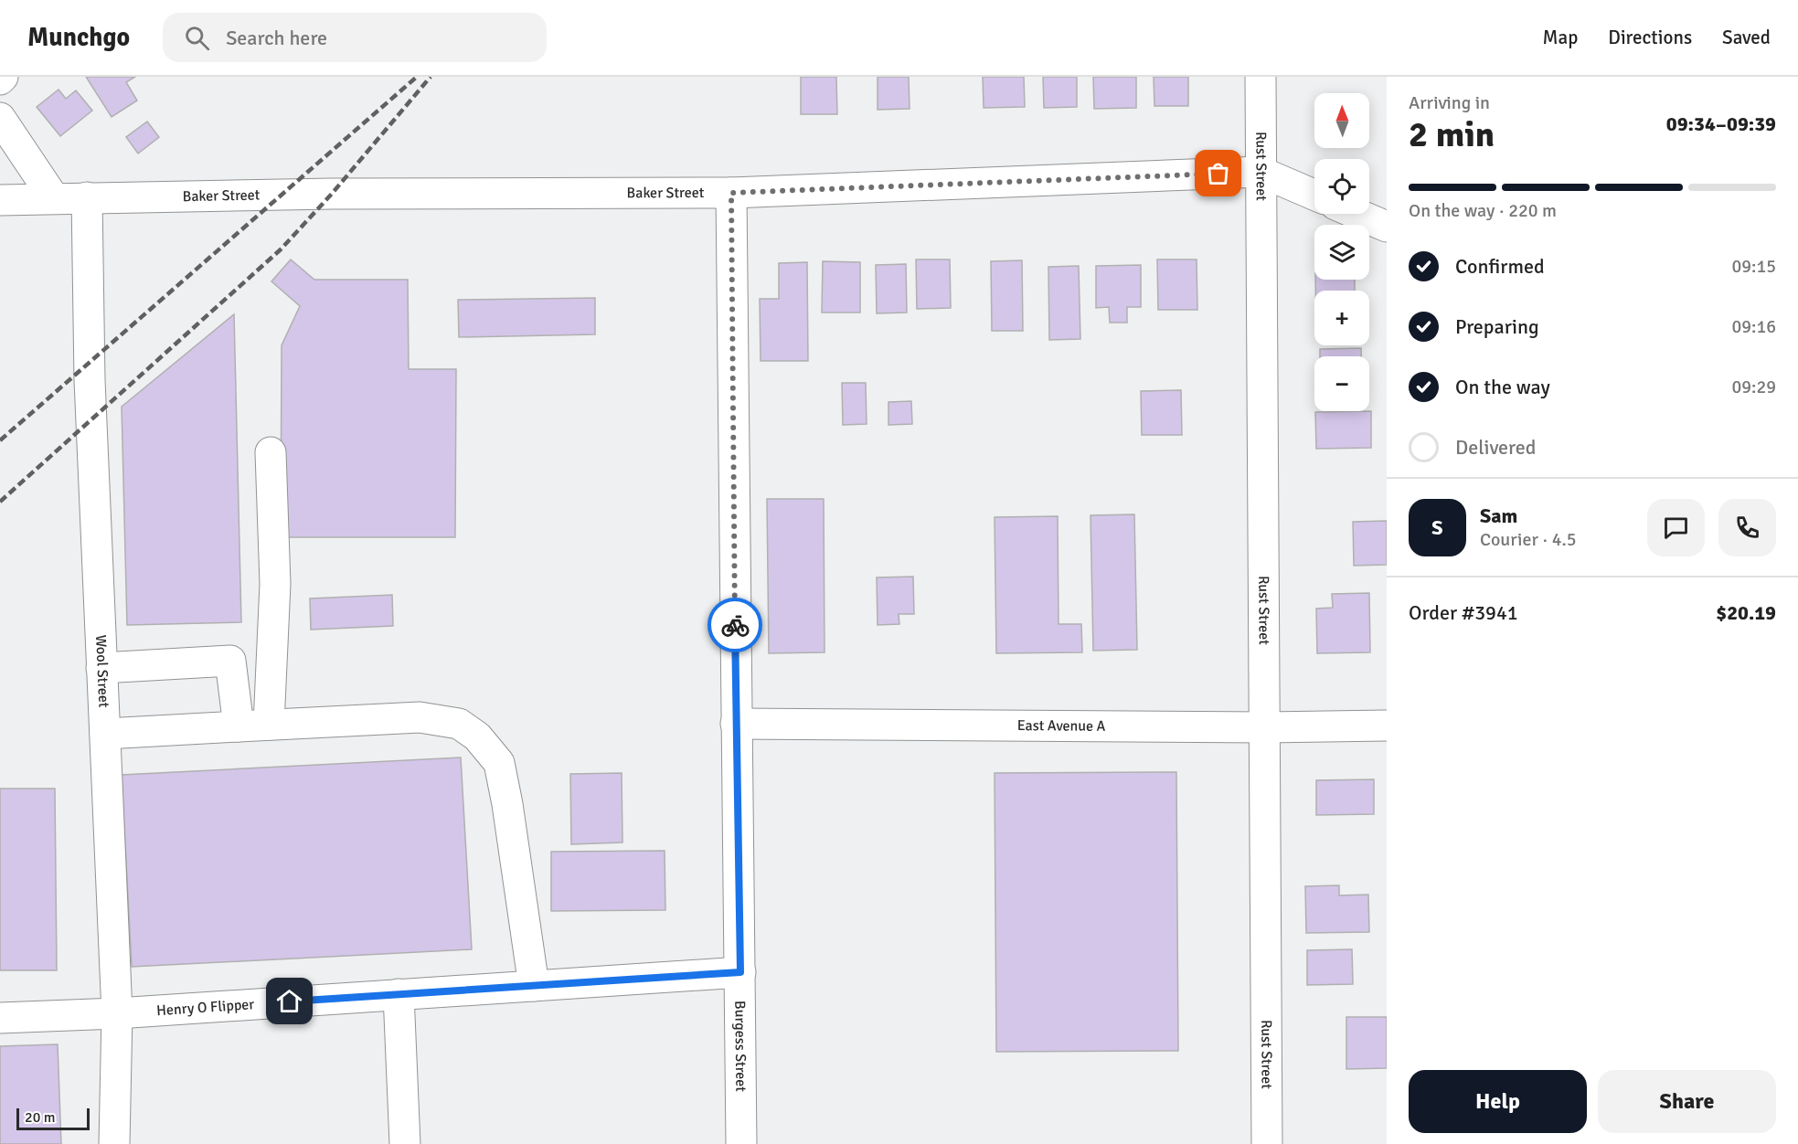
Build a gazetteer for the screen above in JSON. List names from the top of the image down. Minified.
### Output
{"streets":{"street":["Rust Street","Baker Street","Wool Street","East Avenue A","Henry O Flipper","Burgess Street"]},"crossings":[["Rust Street","Baker Street"],["Rust Street","East Avenue A"],["Baker Street","Wool Street"],["Baker Street","Burgess Street"],["Wool Street","Henry O Flipper"],["East Avenue A","Burgess Street"],["Henry O Flipper","Burgess Street"]],"scale_bar":"20 m","north":"top","page":{"header":"Munchgo","search":"Search here","nav":["Map","Directions","Saved"],"heading":["2 min","Arriving in","09:34–09:39"],"panel":["Sam","Courier · 4.5","Order #3941","$20.19"],"map_buttons":["+","−"],"bar":"On the way · 220 m","list":[["Confirmed","09:15"],["Preparing","09:16"],["On the way","09:29"],"Delivered"],"round":"S","buttons":["Help","Share"],"scale":"20 m"}}
